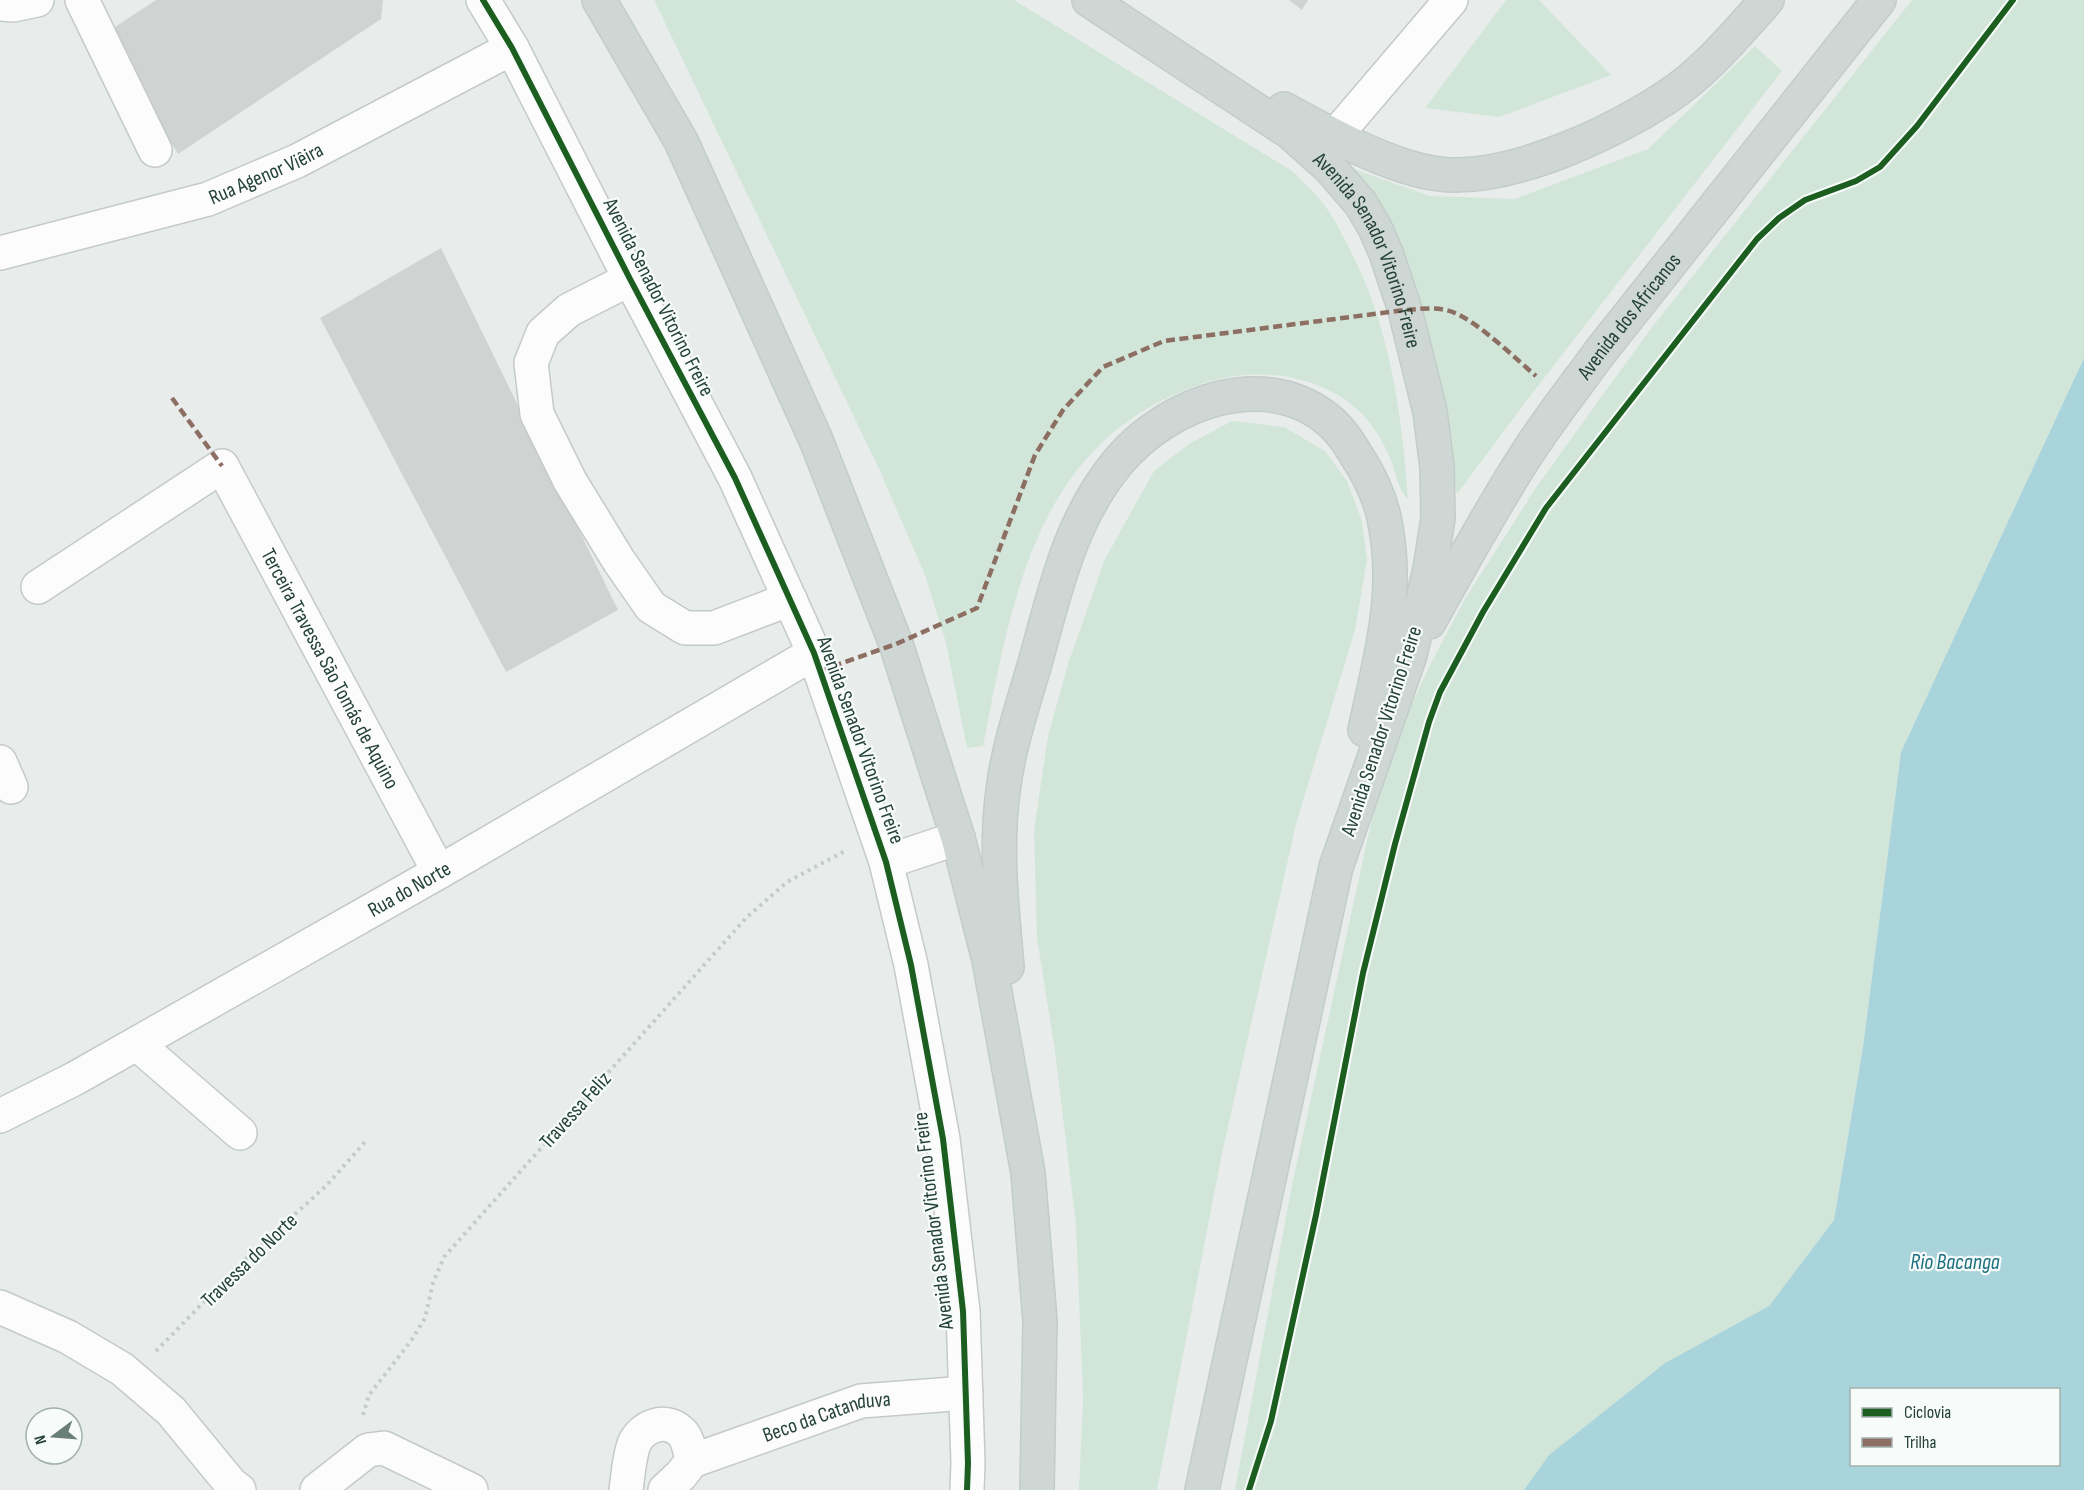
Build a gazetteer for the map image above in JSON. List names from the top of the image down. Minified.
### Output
{"streets":{"main road":["Avenida Senador Vitorino Freire","Avenida dos Africanos"],"street":["Rua Agenor Viêira","Terceira Travessa São Tomás de Aquino","Rua do Norte","Beco da Catanduva"],"path":["Travessa Feliz","Travessa do Norte"]},"crossings":[["Rua Agenor Viêira","Avenida Senador Vitorino Freire"],["Avenida Senador Vitorino Freire","Avenida dos Africanos"],["Avenida Senador Vitorino Freire","Rua do Norte"],["Avenida Senador Vitorino Freire","Travessa Feliz"],["Avenida Senador Vitorino Freire","Beco da Catanduva"],["Terceira Travessa São Tomás de Aquino","Rua do Norte"]],"water":["Rio Bacanga"],"legend":["Ciclovia","Trilha"],"north":"left"}
